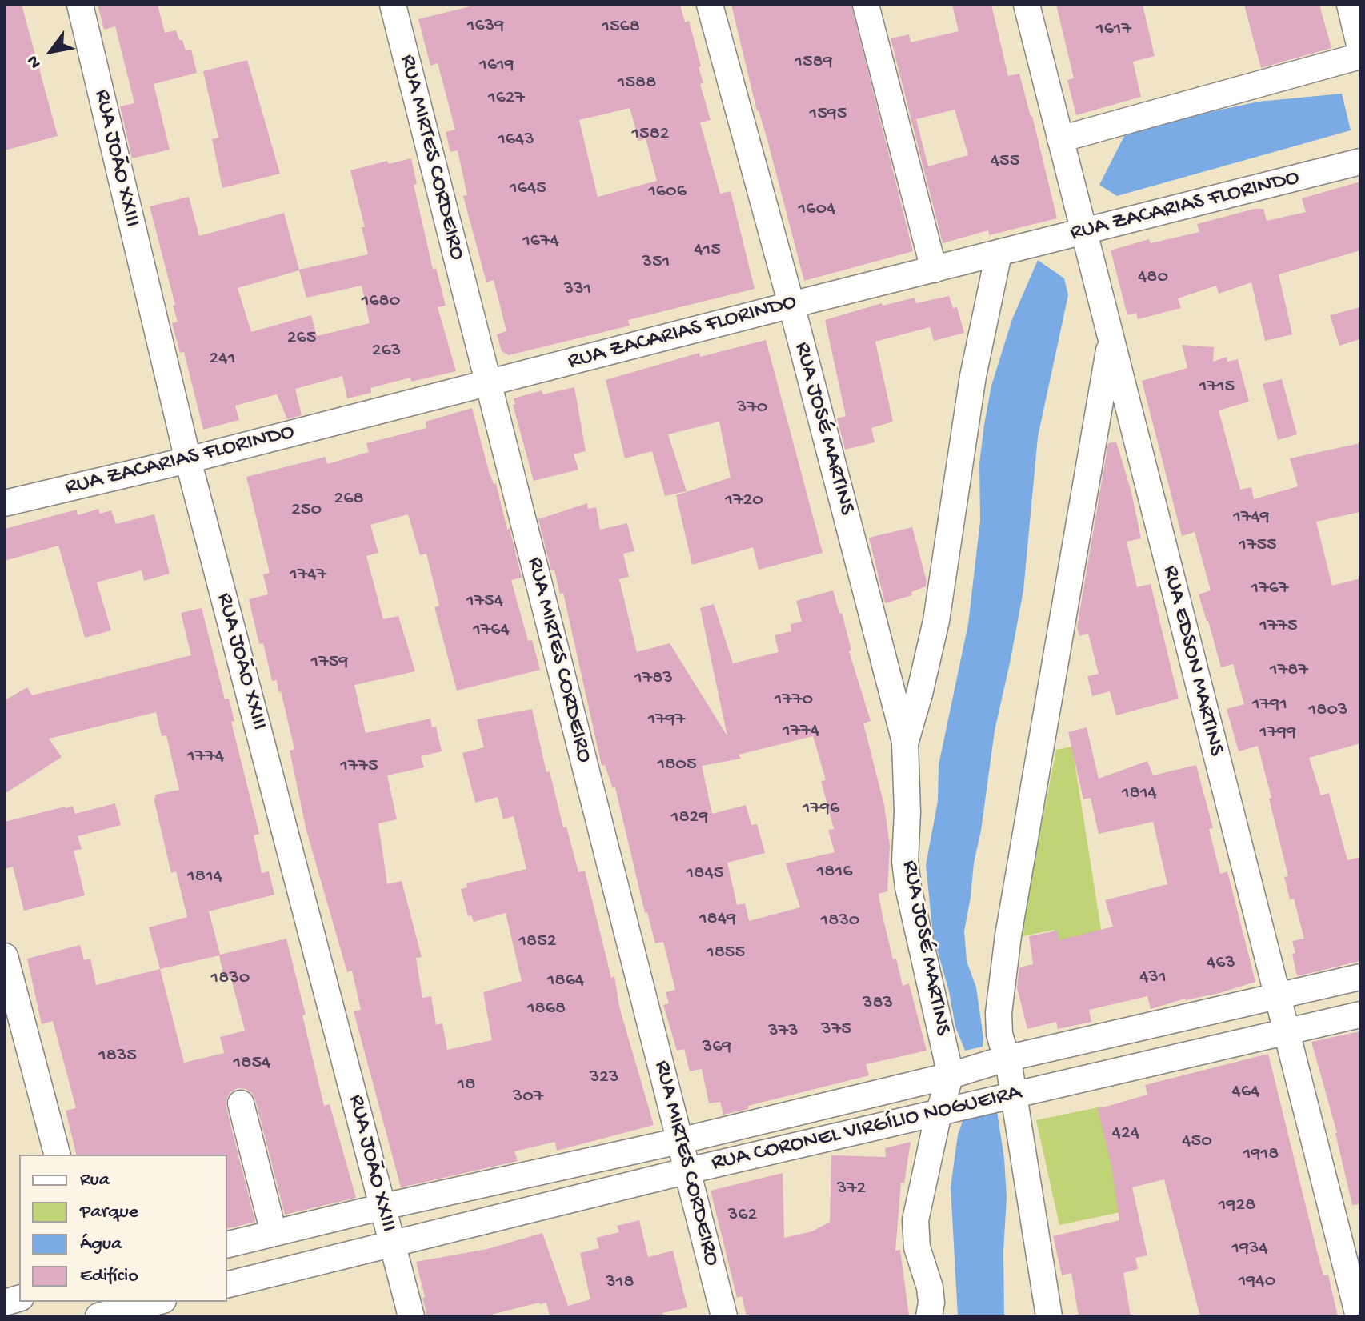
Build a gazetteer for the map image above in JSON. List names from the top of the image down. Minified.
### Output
{"streets":{"street":["RUA MIRTES CORDEIRO","RUA JOÃO XXIII","RUA ZACARIAS FLORINDO","RUA JOSÉ MARTINS","RUA EDSON MARTINS","RUA CORONEL VIRGÍLIO NOGUEIRA"]},"crossings":[["RUA MIRTES CORDEIRO","RUA ZACARIAS FLORINDO"],["RUA MIRTES CORDEIRO","RUA CORONEL VIRGÍLIO NOGUEIRA"],["RUA JOÃO XXIII","RUA ZACARIAS FLORINDO"],["RUA JOÃO XXIII","RUA CORONEL VIRGÍLIO NOGUEIRA"],["RUA ZACARIAS FLORINDO","RUA JOSÉ MARTINS"],["RUA ZACARIAS FLORINDO","RUA EDSON MARTINS"],["RUA JOSÉ MARTINS","RUA CORONEL VIRGÍLIO NOGUEIRA"],["RUA EDSON MARTINS","RUA CORONEL VIRGÍLIO NOGUEIRA"]],"house_numbers":["1639","1568","1617","1589","1619","1588","1627","1595","1582","1643","455","1645","1606","1604","1674","415","351","480","331","1680","265","263","241","1715","370","268","1720","250","1749","1755","1747","1767","1754","1775","1764","1759","1787","1783","1770","1791","1803","1797","1774","1799","1774","1805","1775","1814","1796","1829","1816","1845","1814","1849","1830","1852","1855","463","431","1830","1864","383","1868","375","373","369","1835","1854","323","18","464","307","424","450","1918","372","1928","362","1934","1940","318"],"legend":["Rua","Parque","Água","Edifício"],"north":"bottom left"}
